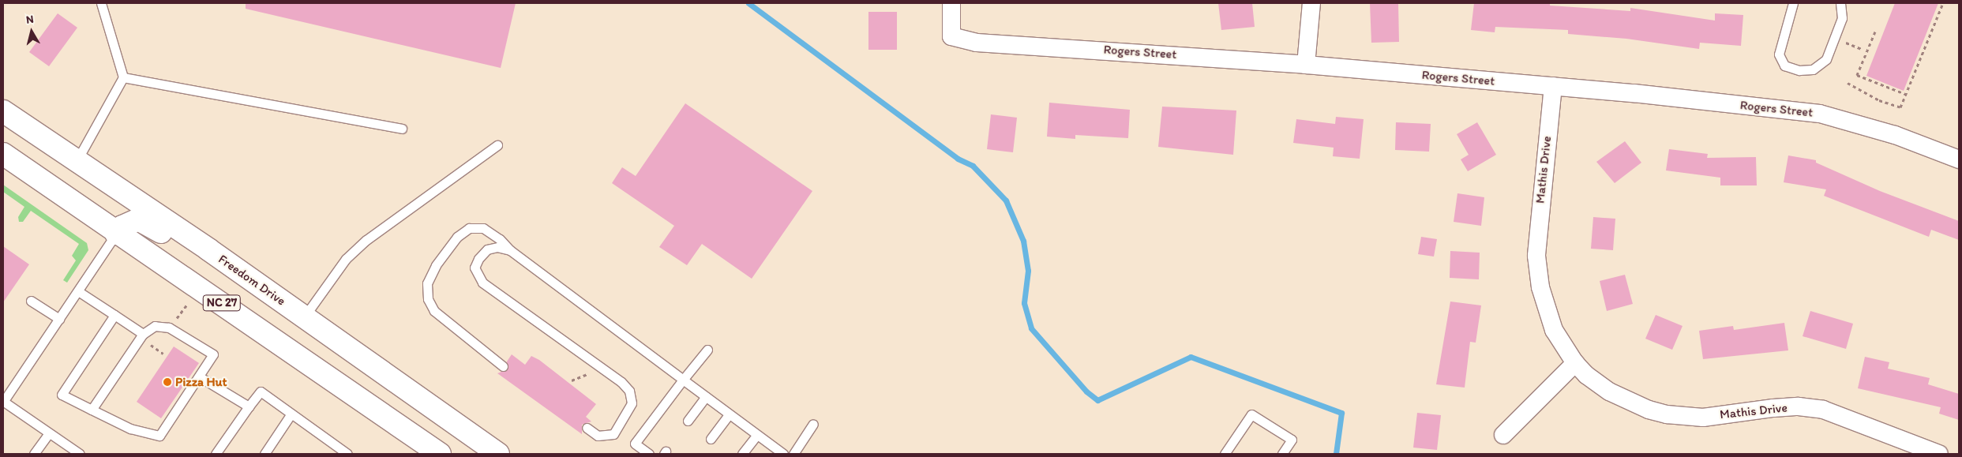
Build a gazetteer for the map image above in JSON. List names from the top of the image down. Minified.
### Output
{"streets":{"main road":["Freedom Drive","NC 27"],"street":["Rogers Street","Mathis Drive"]},"crossings":[["Rogers Street","Mathis Drive"]],"places":["Pizza Hut"],"north":"top"}
